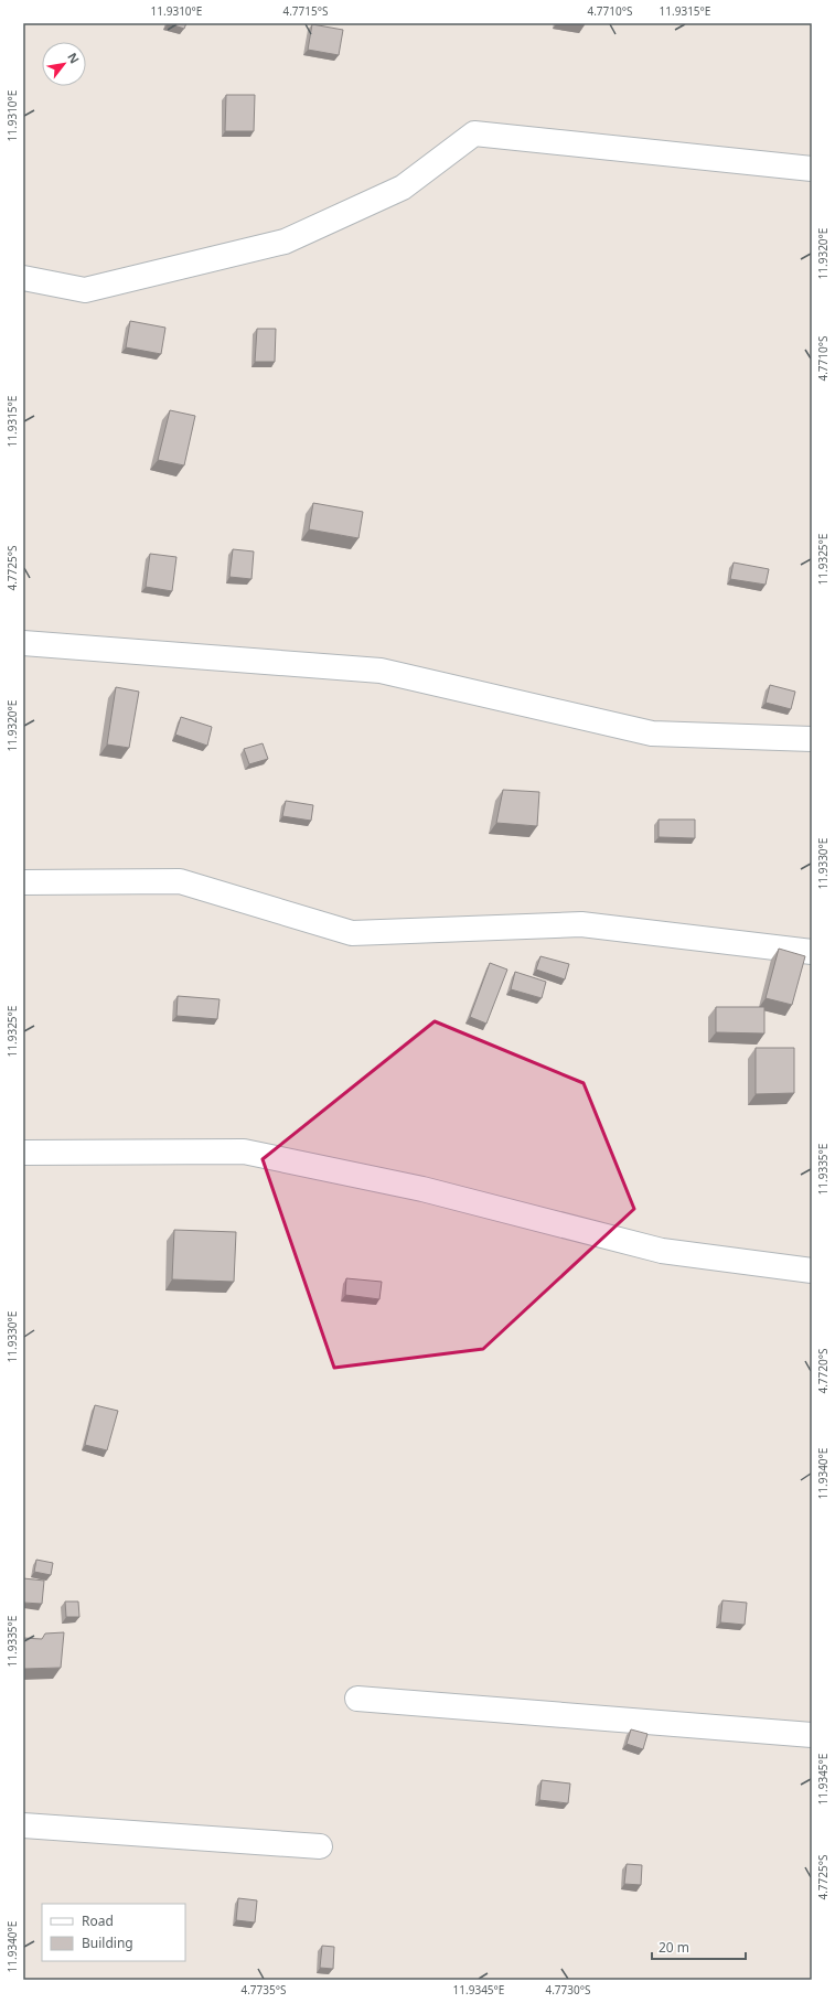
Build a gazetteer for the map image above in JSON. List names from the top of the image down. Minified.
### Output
{"legend":["Road","Building"],"scale_bar":"20 m","north":"top right","coordinates":["11.9310°E","4.7715°S","4.7710°S","11.9315°E","11.9320°E","11.9325°E","4.7725°S","11.9330°E","11.9335°E","4.7720°S","11.9340°E","11.9345°E","4.7735°S","4.7730°S"]}
